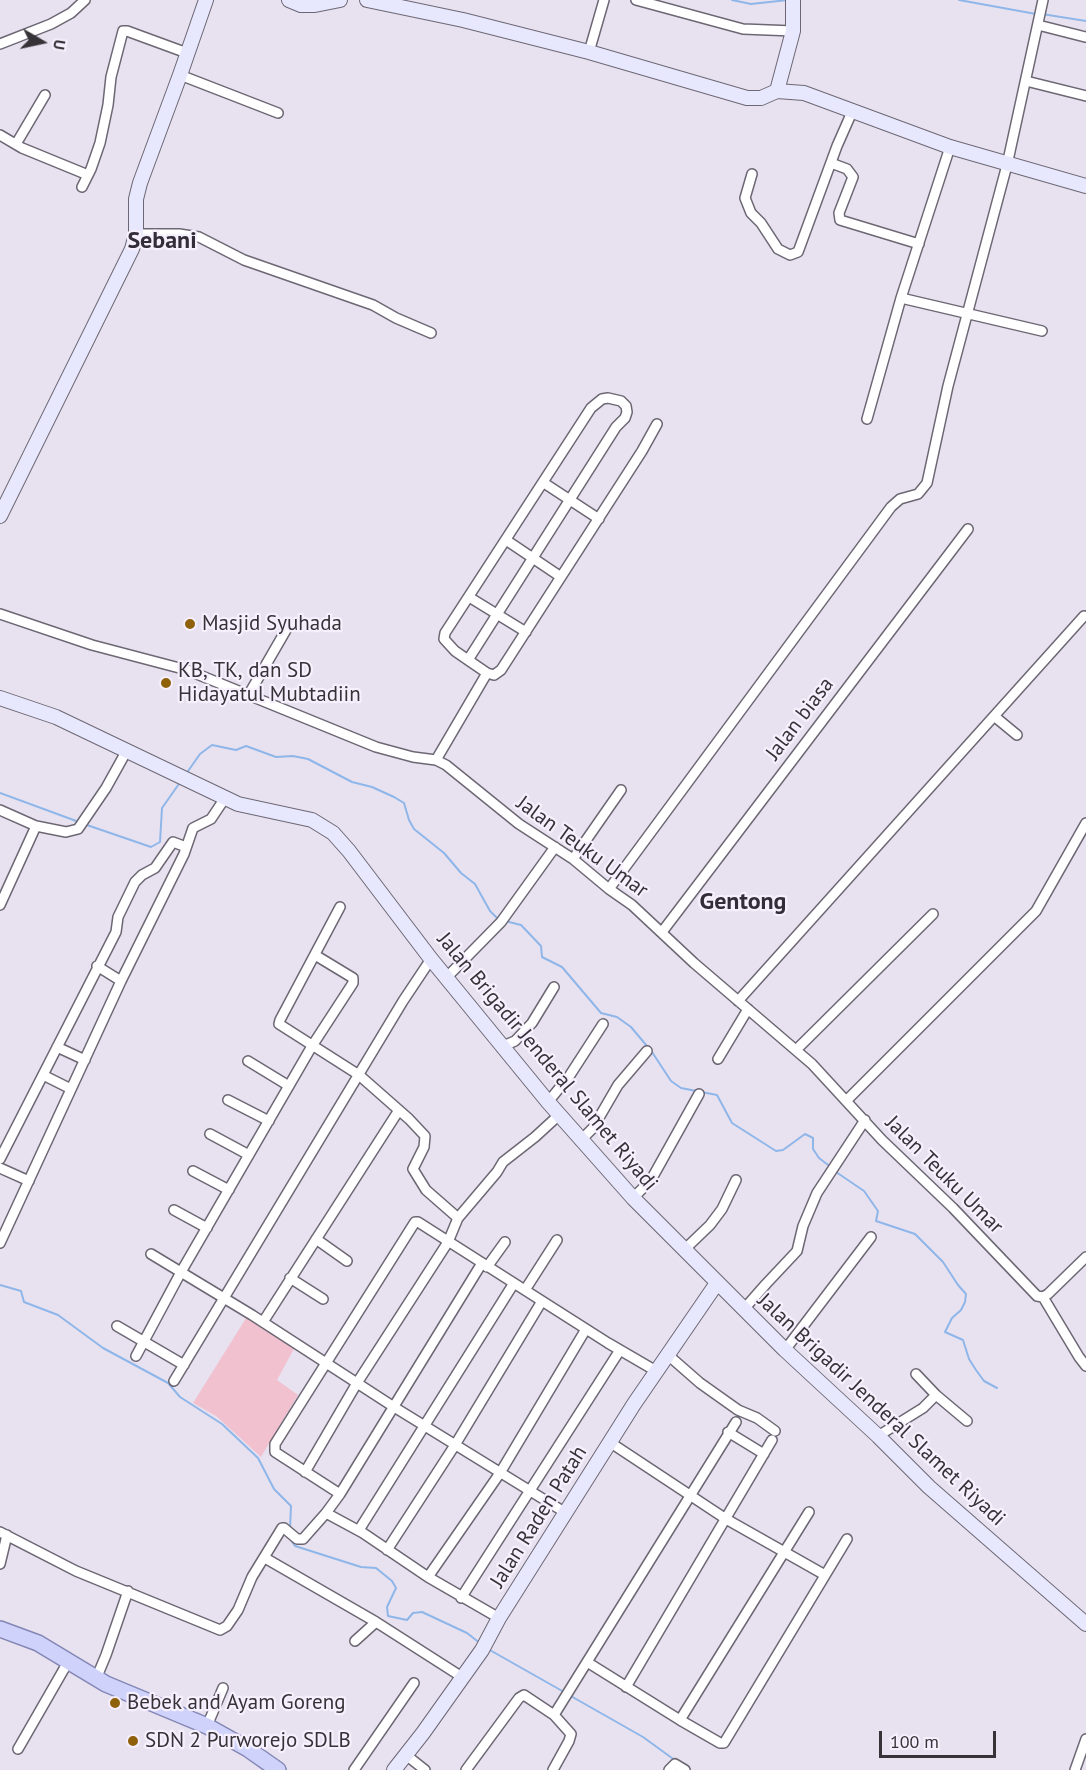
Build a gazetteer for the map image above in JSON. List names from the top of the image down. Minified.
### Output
{"streets":{"main road":["Jalan Brigadir Jenderal Slamet Riyadi","Jalan Raden Patah"],"street":["Jalan biasa","Jalan Teuku Umar"]},"crossings":[["Jalan biasa","Jalan Teuku Umar"],["Jalan Brigadir Jenderal Slamet Riyadi","Jalan Raden Patah"]],"districts":["Sebani","Gentong"],"places":["Masjid Syuhada","KB, TK, dan SD Hidayatul Mubtadiin","Bebek and Ayam Goreng","SDN 2 Purworejo SDLB"],"scale_bar":"100 m","north":"right"}
